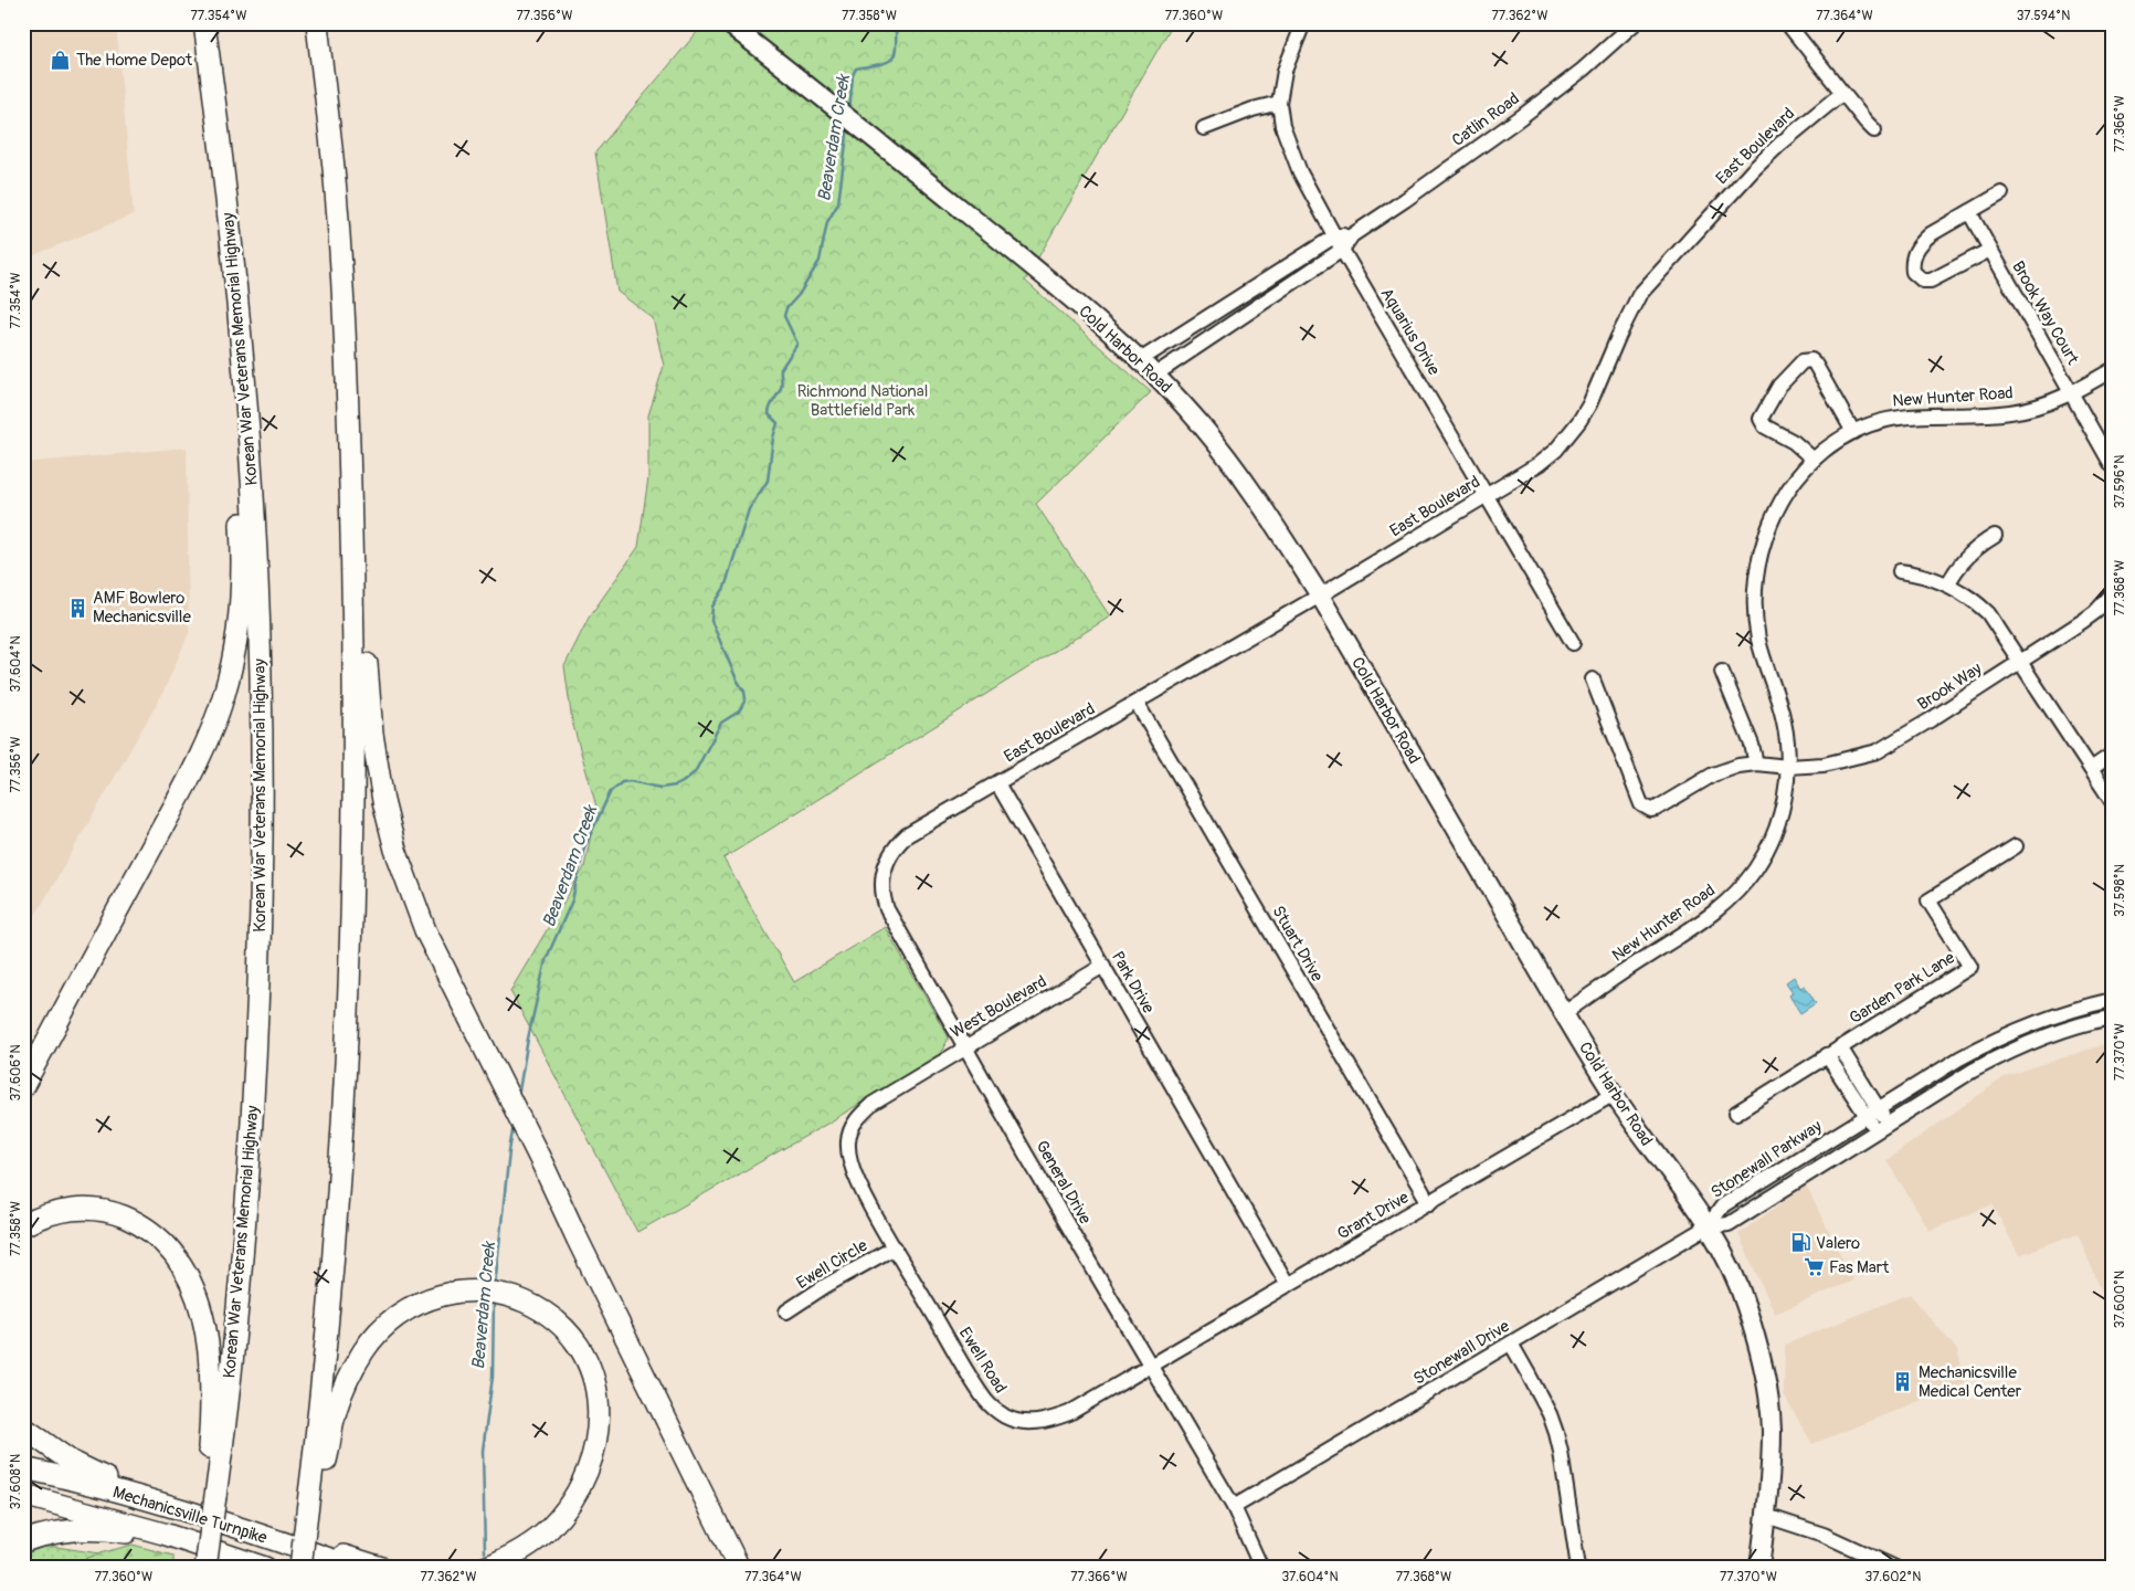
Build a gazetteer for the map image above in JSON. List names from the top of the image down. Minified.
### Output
{"streets":{"highway":["Korean War Veterans Memorial Highway","Mechanicsville Turnpike"],"main road":["Cold Harbor Road"],"street":["Catlin Road","East Boulevard","Brook Way Court","Aquarius Drive","New Hunter Road","Brook Way","Stuart Drive","Park Drive","Garden Park Lane","West Boulevard","Stonewall Parkway","General Drive","Grant Drive","Ewell Circle","Stonewall Drive","Ewell Road"]},"crossings":[["Catlin Road","Aquarius Drive"],["Catlin Road","Cold Harbor Road"],["East Boulevard","Aquarius Drive"],["East Boulevard","Cold Harbor Road"],["East Boulevard","Stuart Drive"],["East Boulevard","Park Drive"],["East Boulevard","General Drive"],["Brook Way Court","New Hunter Road"],["Cold Harbor Road","New Hunter Road"],["Cold Harbor Road","Stonewall Parkway"],["Cold Harbor Road","Grant Drive"],["Cold Harbor Road","Stonewall Drive"],["New Hunter Road","Brook Way"],["Stuart Drive","Grant Drive"],["Park Drive","West Boulevard"],["Park Drive","Grant Drive"],["West Boulevard","General Drive"],["West Boulevard","Ewell Road"],["Stonewall Parkway","Stonewall Drive"],["General Drive","Grant Drive"],["General Drive","Stonewall Drive"],["General Drive","Ewell Road"],["Grant Drive","Ewell Road"],["Ewell Circle","Ewell Road"]],"water":["Beaverdam Creek"],"parks":["Richmond National Battlefield Park"],"places":{"shop":["The Home Depot"],"building":["AMF Bowlero Mechanicsville","Mechanicsville Medical Center"],"fuel station":["Valero"],"supermarket":["Fas Mart"]},"coordinates":["77.354°W","77.356°W","77.358°W","77.360°W","77.362°W","77.364°W","37.594°N","77.366°W","37.596°N","77.368°W","37.604°N","37.598°N","77.370°W","37.606°N","37.600°N","37.608°N","37.602°N"]}
